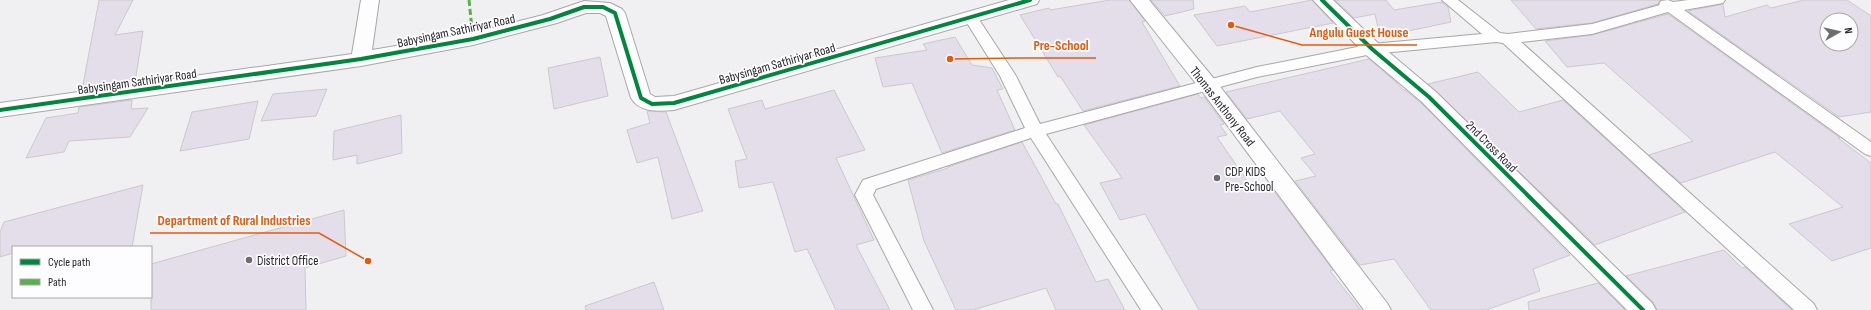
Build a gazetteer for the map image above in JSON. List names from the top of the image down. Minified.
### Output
{"streets":{"street":["Babysingam Sathiriyar Road","Thomas Anthony Road","2nd Cross Road"]},"places":["Angulu Guest House","Pre-School","CDP KIDS Pre-School","District Office","Department of Rural Industries"],"legend":["Cycle path","Path"],"north":"right"}
